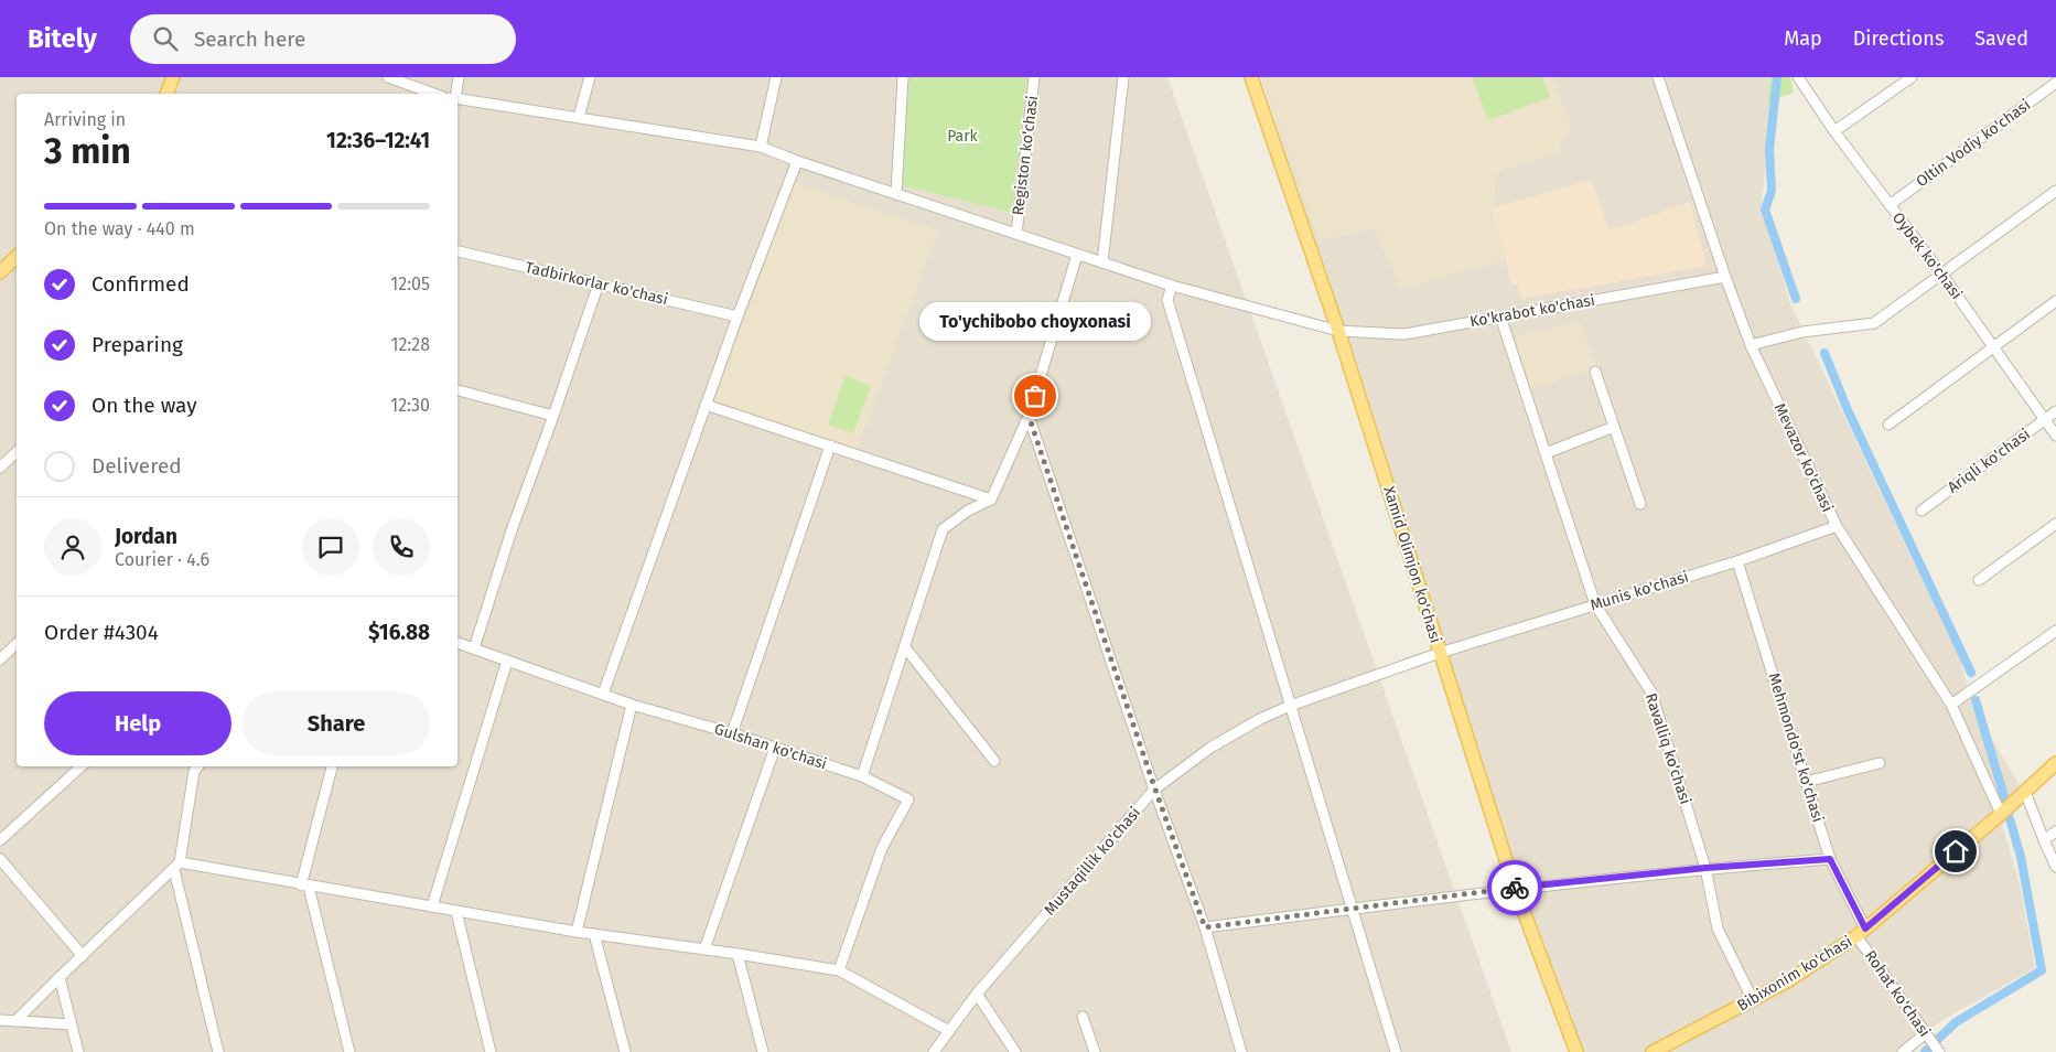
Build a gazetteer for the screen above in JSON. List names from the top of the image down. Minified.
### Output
{"streets":{"main road":["Xamid Olimjon ko'chasi","Bibixonim ko'chasi"],"street":["Oltin Vodiy ko'chasi","Registon ko'chasi","Oybek ko'chasi","Tadbirkorlar ko'chasi","Ko'krabot ko'chasi","Mevazor ko'chasi","Ariqli ko'chasi","Munis ko'chasi","Gulshan ko'chasi","Mehmondo'st ko'chasi","Ravalliq ko'chasi","Mustaqillik ko'chasi","Rohat ko'chasi"]},"crossings":[["Oltin Vodiy ko'chasi","Oybek ko'chasi"],["Registon ko'chasi","Ko'krabot ko'chasi"],["Oybek ko'chasi","Ariqli ko'chasi"],["Ko'krabot ko'chasi","Mevazor ko'chasi"],["Ko'krabot ko'chasi","Xamid Olimjon ko'chasi"],["Ko'krabot ko'chasi","Ravalliq ko'chasi"],["Mevazor ko'chasi","Munis ko'chasi"],["Mevazor ko'chasi","Bibixonim ko'chasi"],["Xamid Olimjon ko'chasi","Munis ko'chasi"],["Xamid Olimjon ko'chasi","Mustaqillik ko'chasi"],["Munis ko'chasi","Mehmondo'st ko'chasi"],["Munis ko'chasi","Ravalliq ko'chasi"],["Munis ko'chasi","Mustaqillik ko'chasi"],["Mehmondo'st ko'chasi","Bibixonim ko'chasi"],["Mehmondo'st ko'chasi","Rohat ko'chasi"],["Ravalliq ko'chasi","Bibixonim ko'chasi"],["Bibixonim ko'chasi","Rohat ko'chasi"]],"parks":["Park"],"places":["To'ychibobo choyxonasi"],"page":{"header":"Bitely","search":"Search here","nav":["Map","Directions","Saved"],"heading":["3 min","Arriving in","12:36–12:41"],"panel":["Jordan","Courier · 4.6","Order #4304","$16.88"],"bar":"On the way · 440 m","list":[["Confirmed","12:05"],["Preparing","12:28"],["On the way","12:30"],"Delivered"],"bubble":"To'ychibobo choyxonasi","buttons":["Help","Share"]}}
